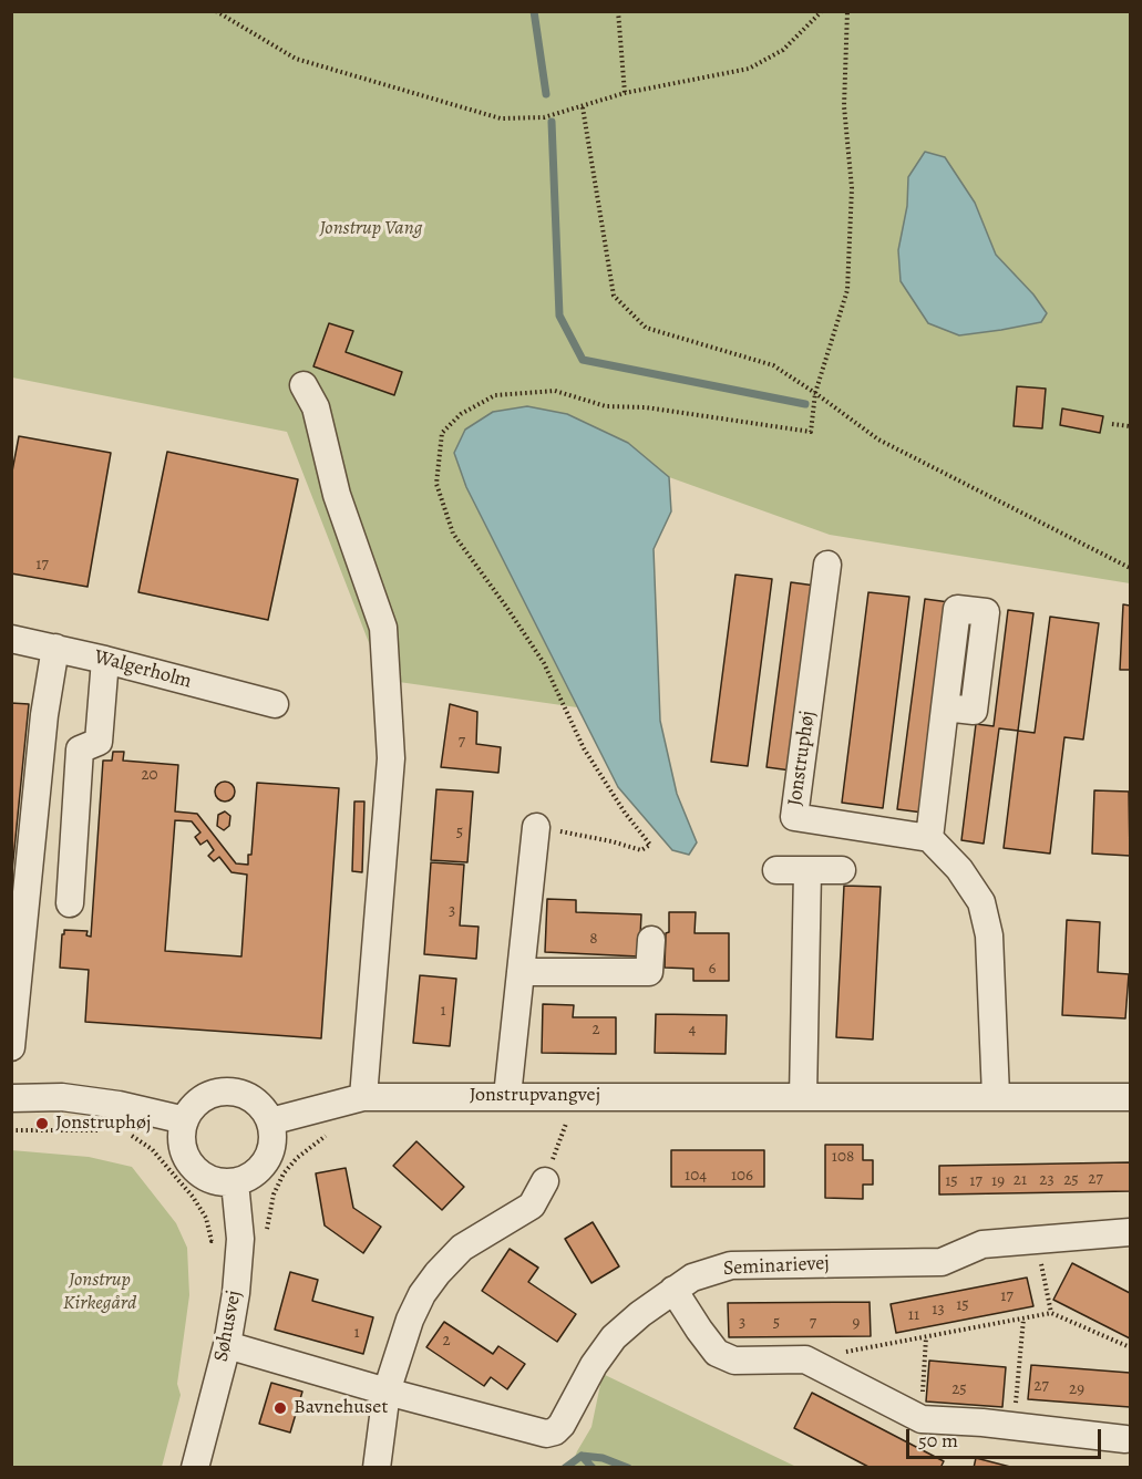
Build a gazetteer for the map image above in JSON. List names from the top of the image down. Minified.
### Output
{"streets":{"street":["Walgerholm","Jonstruphøj","Jonstrupvangvej","Seminarievej","Søhusvej"]},"crossings":[["Jonstrupvangvej","Søhusvej"],["Seminarievej","Søhusvej"]],"parks":["Jonstrup Vang","Jonstrup Kirkegård"],"places":["Jonstruphøj","Bavnehuset"],"house_numbers":["17","7","20","5","3","8","6","1","2","4","108","104","106","27","21","23","25","15","17","19","17","15","13","11","3","5","7","9","1","2","27","25","29"],"scale_bar":"50 m"}
